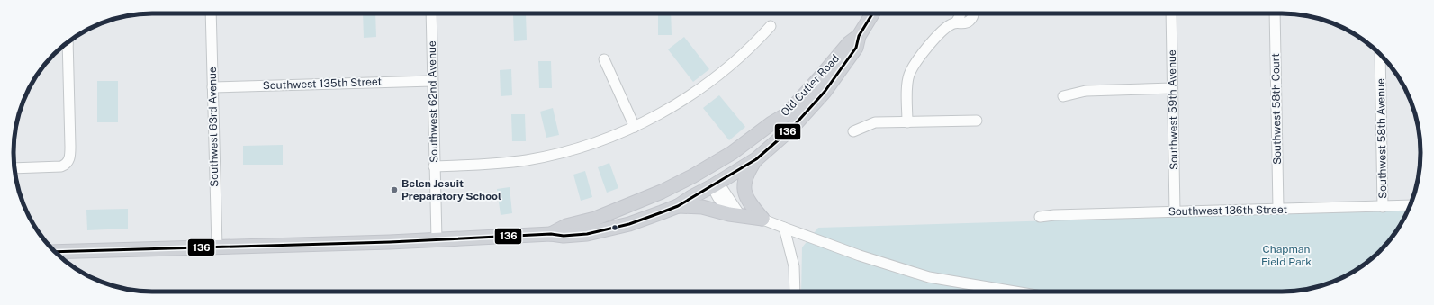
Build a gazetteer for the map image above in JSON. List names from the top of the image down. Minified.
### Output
{"streets":{"main road":["Old Cutler Road"],"street":["Southwest 135th Street","Southwest 62nd Avenue","Southwest 58th Court","Southwest 59th Avenue","Southwest 63rd Avenue","Southwest 58th Avenue","Southwest 136th Street"]},"crossings":[["Southwest 135th Street","Southwest 62nd Avenue"],["Southwest 135th Street","Southwest 63rd Avenue"],["Southwest 58th Court","Southwest 136th Street"],["Southwest 59th Avenue","Southwest 136th Street"],["Southwest 58th Avenue","Southwest 136th Street"]],"parks":["Chapman Field Park"],"places":["Belen Jesuit Preparatory School"],"lines":["transit line 136"]}
